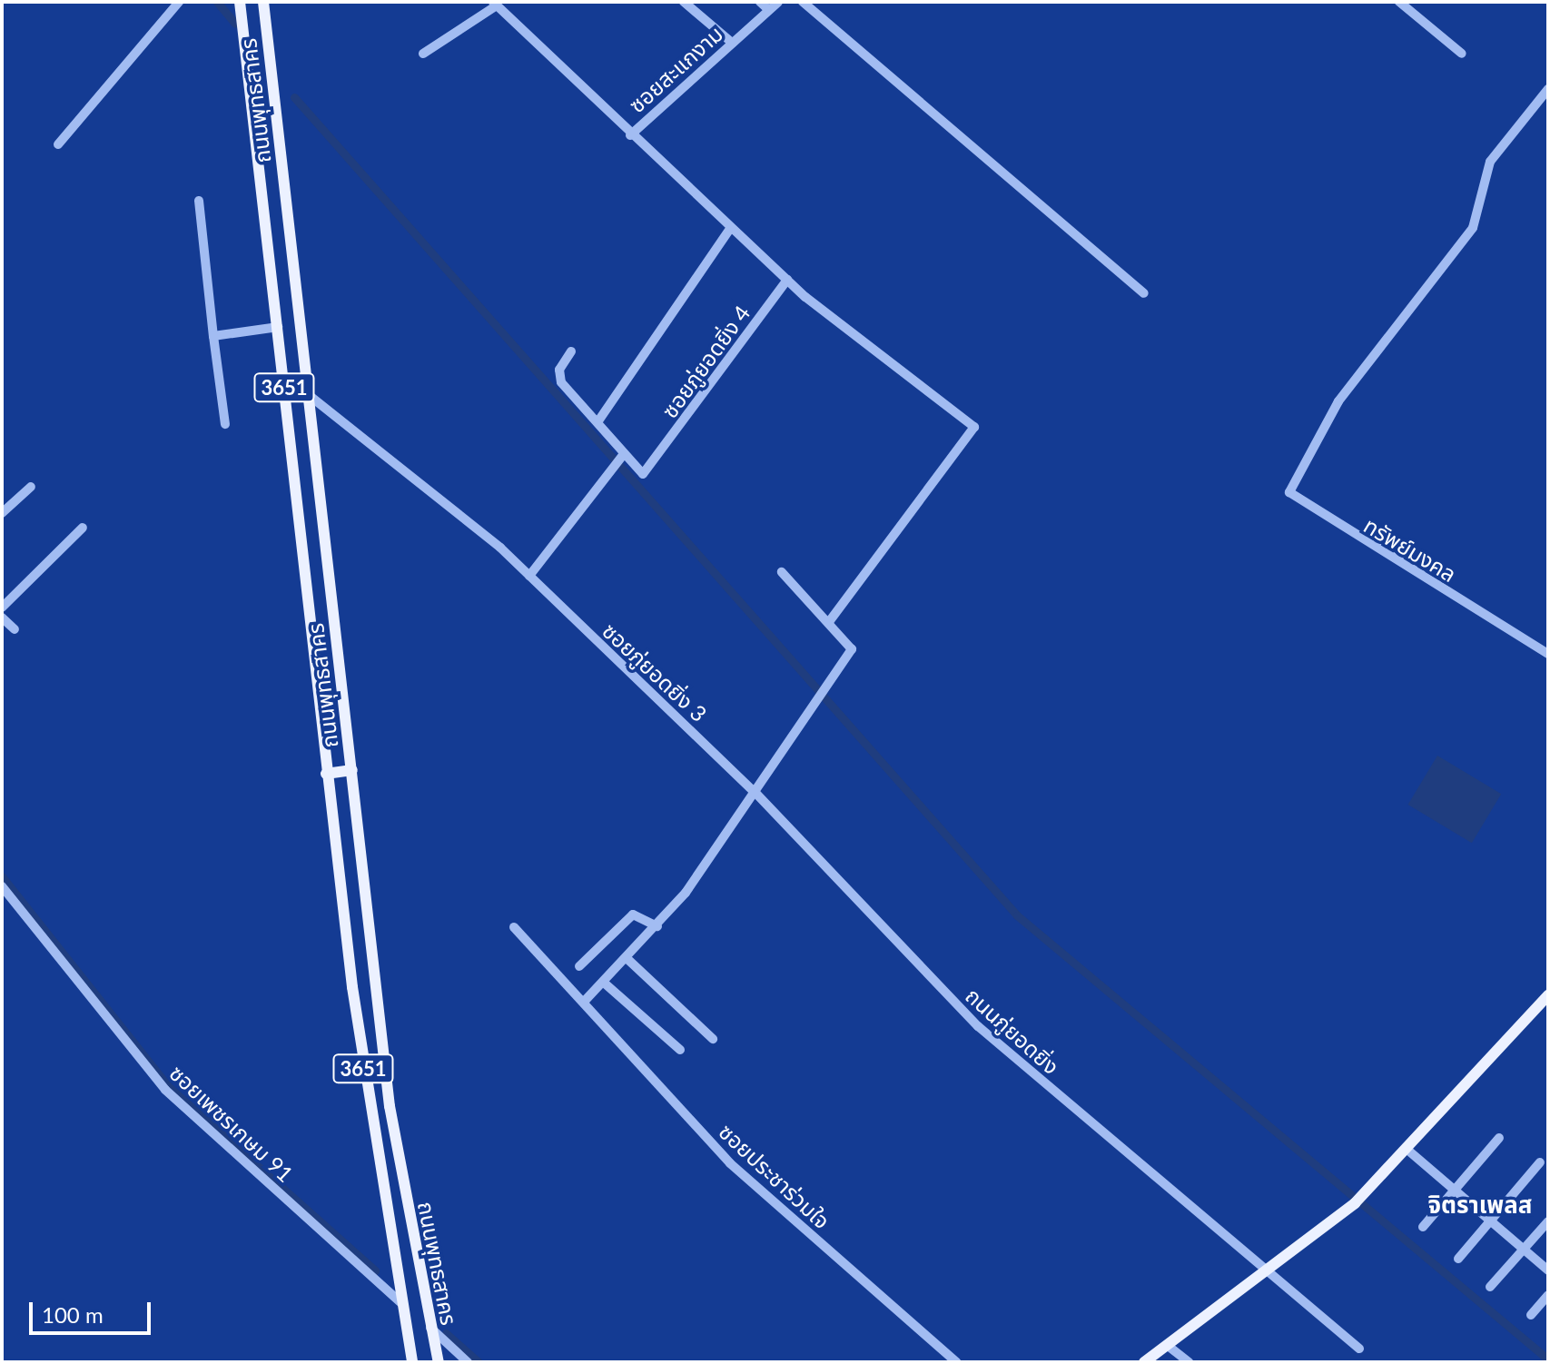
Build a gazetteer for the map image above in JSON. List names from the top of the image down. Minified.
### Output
{"streets":{"main road":["ถนนพุทธสาคร","3651"],"street":["ซอยสะแกงาม","ซอยภู่ยอดยิ่ง 4","ทรัพย์มงคล","ซอยภู่ยอดยิ่ง 3","ถนนภู่ยอดยิ่ง","ซอยเพชรเกษม 91","ซอยประชาร่วมใจ"]},"crossings":[["ถนนพุทธสาคร","ซอยภู่ยอดยิ่ง 3"],["ถนนพุทธสาคร","ซอยเพชรเกษม 91"],["ซอยภู่ยอดยิ่ง 3","ถนนภู่ยอดยิ่ง"]],"districts":["จิตราเพลส"],"scale_bar":"100 m"}
